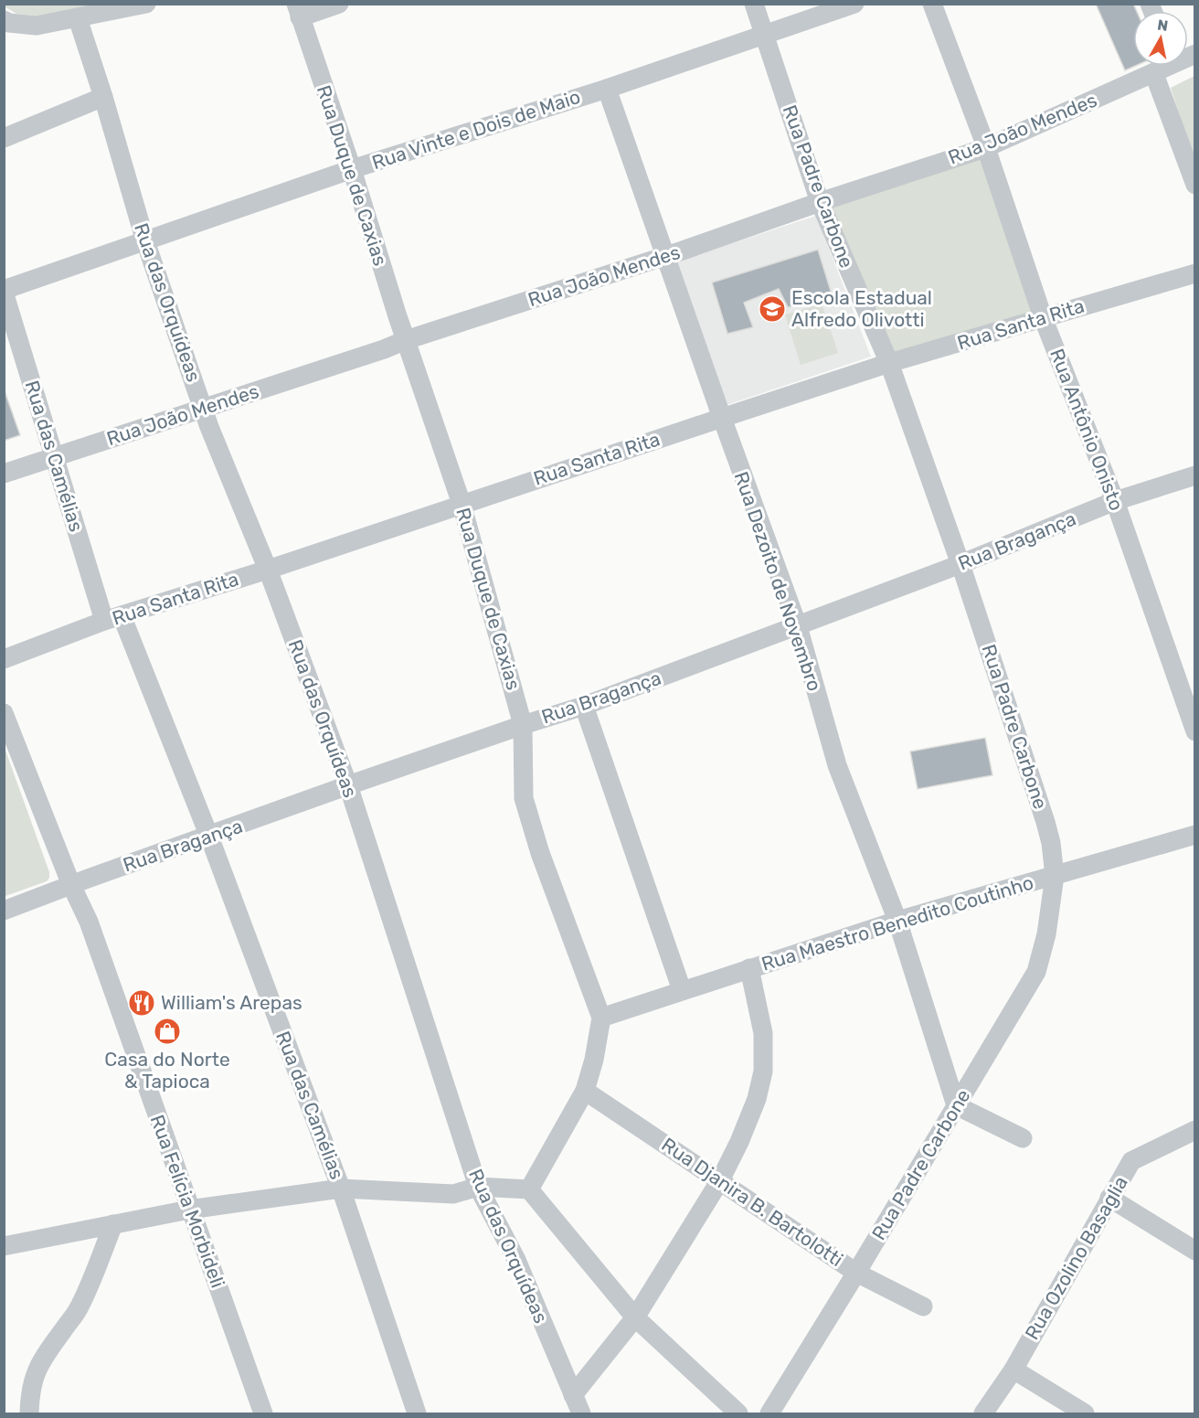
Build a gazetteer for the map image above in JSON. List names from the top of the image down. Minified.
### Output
{"streets":{"street":["Rua João Mendes","Rua Vinte e Dois de Maio","Rua Duque de Caxias","Rua Padre Carbone","Rua das Orquídeas","Rua Santa Rita","Rua Antônio Onisto","Rua das Camélias","Rua Bragança","Rua Dezoito de Novembro","Rua Maestro Benedito Coutinho","Rua Felícia Morbideli","Rua Djanira B. Bartolotti","Rua Ozolino Basaglia"]},"crossings":[["Rua João Mendes","Rua Duque de Caxias"],["Rua João Mendes","Rua Padre Carbone"],["Rua João Mendes","Rua das Orquídeas"],["Rua João Mendes","Rua Antônio Onisto"],["Rua João Mendes","Rua das Camélias"],["Rua João Mendes","Rua Dezoito de Novembro"],["Rua Vinte e Dois de Maio","Rua Duque de Caxias"],["Rua Vinte e Dois de Maio","Rua Padre Carbone"],["Rua Vinte e Dois de Maio","Rua das Orquídeas"],["Rua Vinte e Dois de Maio","Rua das Camélias"],["Rua Vinte e Dois de Maio","Rua Dezoito de Novembro"],["Rua Duque de Caxias","Rua Santa Rita"],["Rua Duque de Caxias","Rua Bragança"],["Rua Duque de Caxias","Rua Maestro Benedito Coutinho"],["Rua Padre Carbone","Rua Santa Rita"],["Rua Padre Carbone","Rua Bragança"],["Rua Padre Carbone","Rua Dezoito de Novembro"],["Rua Padre Carbone","Rua Maestro Benedito Coutinho"],["Rua Padre Carbone","Rua Djanira B. Bartolotti"],["Rua das Orquídeas","Rua Santa Rita"],["Rua das Orquídeas","Rua Bragança"],["Rua Santa Rita","Rua Antônio Onisto"],["Rua Santa Rita","Rua das Camélias"],["Rua Santa Rita","Rua Dezoito de Novembro"],["Rua Antônio Onisto","Rua Bragança"],["Rua das Camélias","Rua Bragança"],["Rua Bragança","Rua Dezoito de Novembro"],["Rua Bragança","Rua Felícia Morbideli"],["Rua Dezoito de Novembro","Rua Maestro Benedito Coutinho"]],"places":{"school or university":["Escola Estadual Alfredo Olivotti"],"restaurant":["William's Arepas"],"shop":["Casa do Norte & Tapioca"]},"north":"top"}
